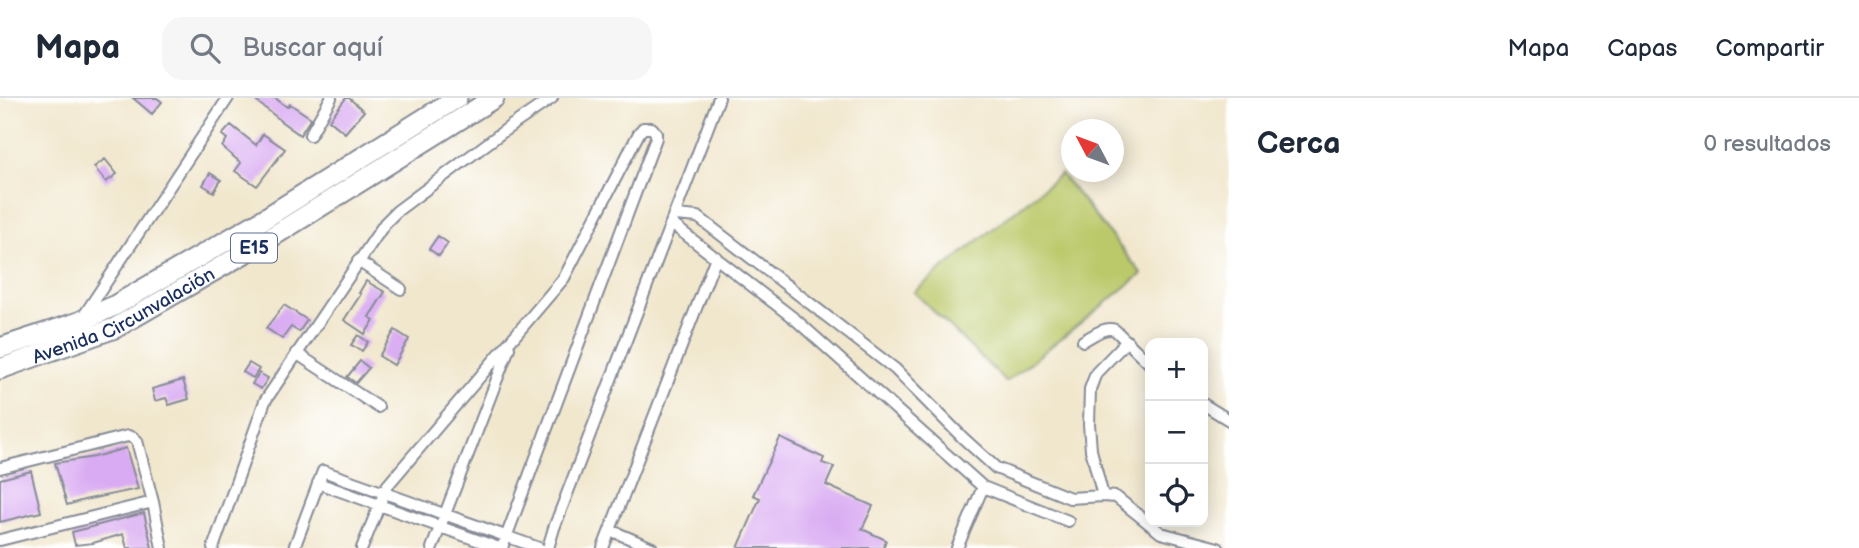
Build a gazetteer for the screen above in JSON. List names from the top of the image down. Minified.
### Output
{"streets":{"highway":["E15","Avenida Circunvalación"]},"north":"top left","page":{"header":"Mapa","search":"Buscar aquí","nav":["Mapa","Capas","Compartir"],"heading":["Cerca","0 resultados"],"map_buttons":["+","−"]}}
